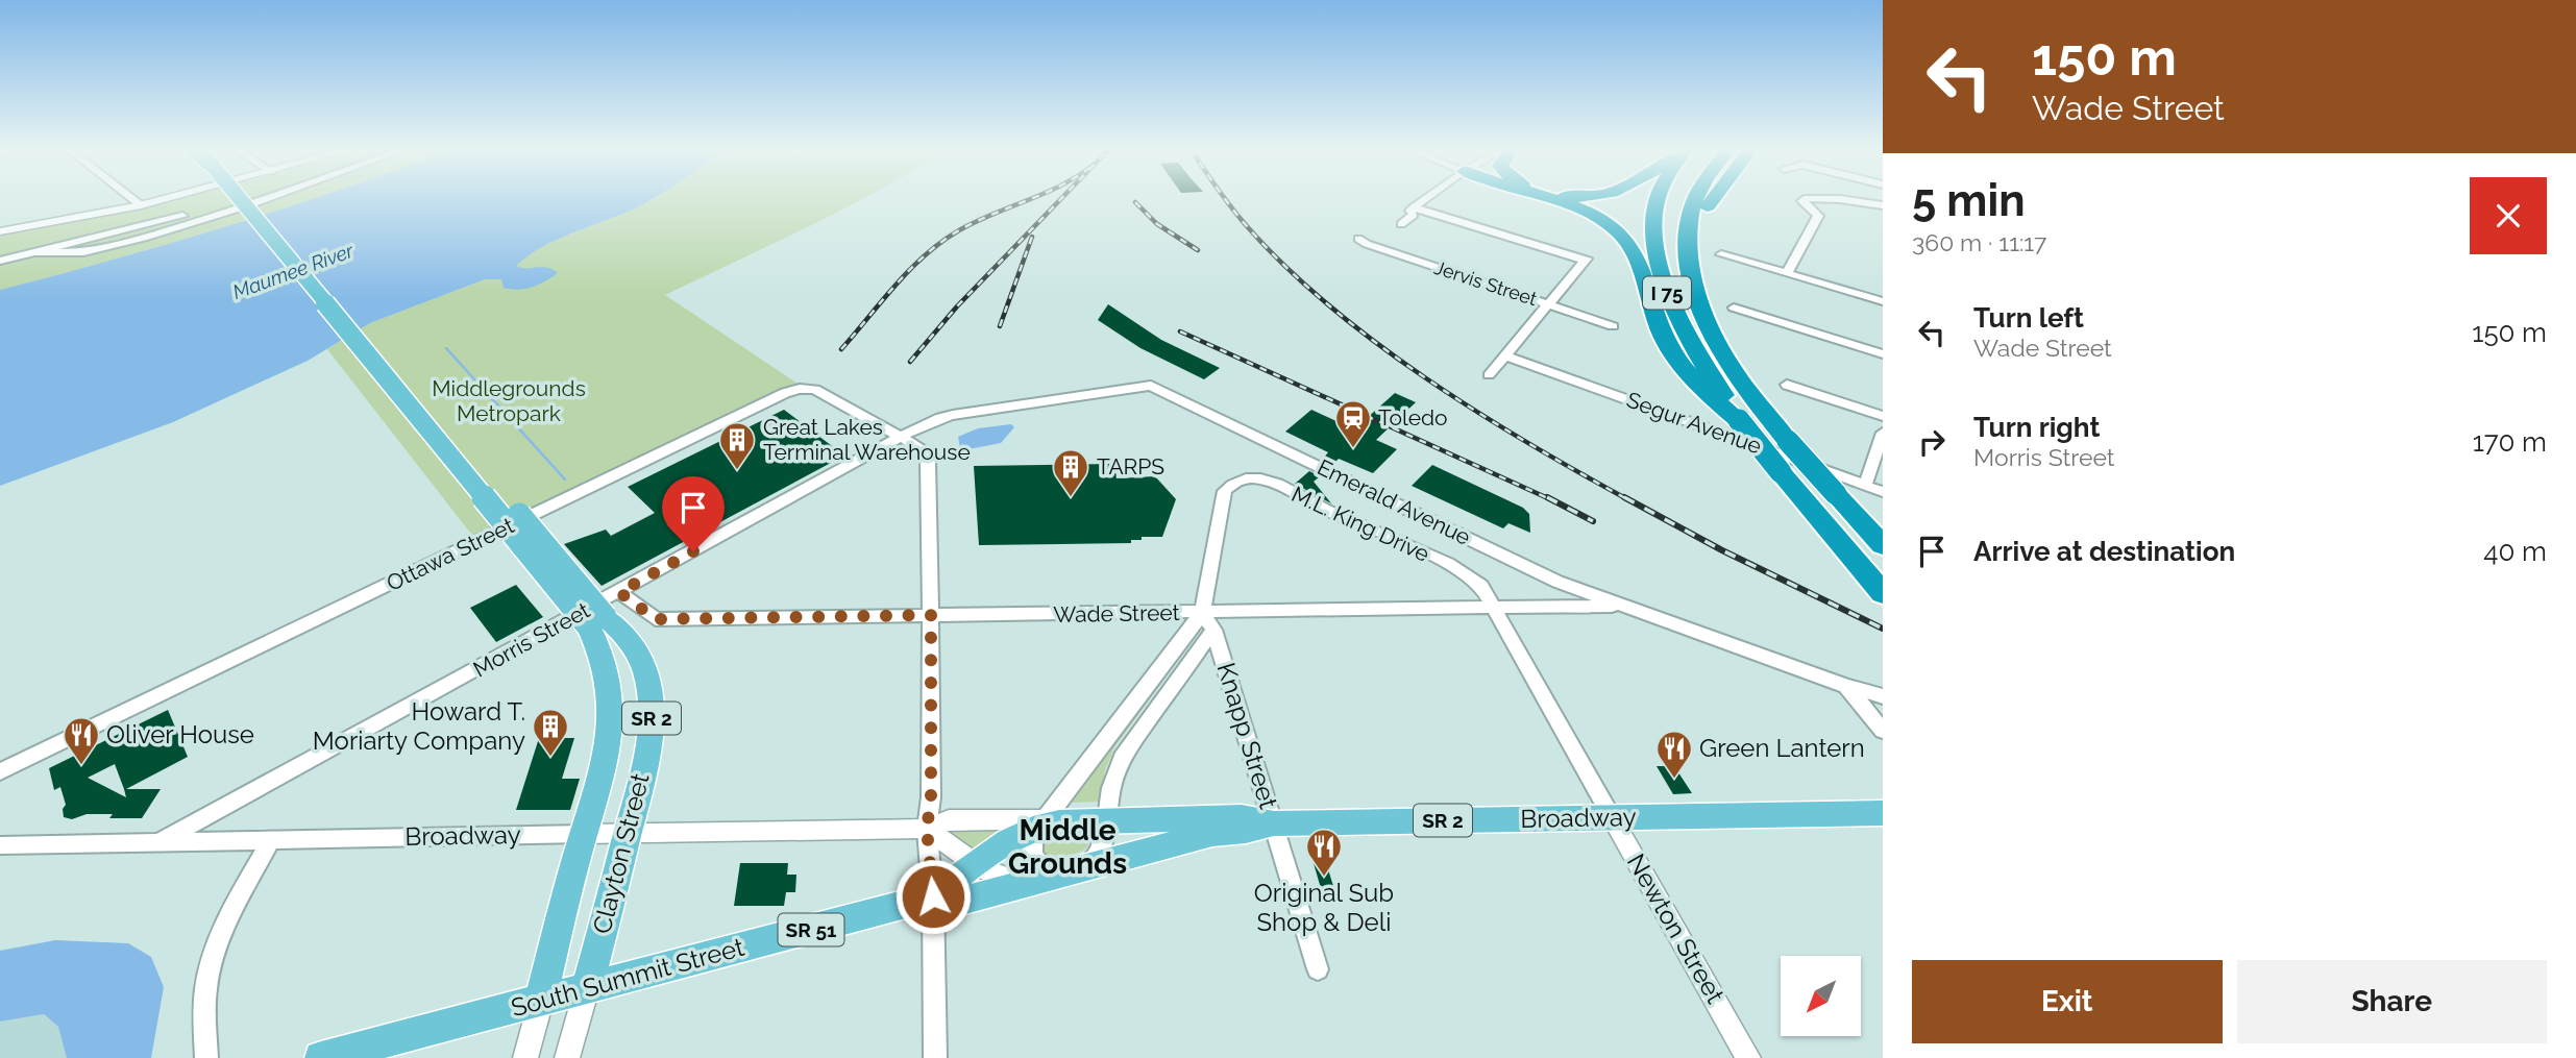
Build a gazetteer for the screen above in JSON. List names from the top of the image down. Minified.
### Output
{"streets":{"highway":["I 75"],"main road":["SR 2","Broadway","Clayton Street","SR 51","South Summit Street"],"street":["Jervis Street","Segur Avenue","Emerald Avenue","M.L. King Drive","Ottawa Street","Wade Street","Morris Street","Knapp Street","Newton Street"]},"crossings":[["Emerald Avenue","Ottawa Street"],["Emerald Avenue","Wade Street"],["Emerald Avenue","Morris Street"],["M.L. King Drive","Wade Street"],["M.L. King Drive","Knapp Street"],["M.L. King Drive","Newton Street"],["Ottawa Street","Wade Street"],["Ottawa Street","Morris Street"],["Ottawa Street","Broadway"],["Ottawa Street","South Summit Street"],["Wade Street","Morris Street"],["Wade Street","Knapp Street"],["Wade Street","Newton Street"],["Morris Street","Broadway"],["SR 2","Clayton Street"],["Knapp Street","Broadway"],["Broadway","Clayton Street"],["Broadway","Newton Street"],["Broadway","South Summit Street"],["Clayton Street","South Summit Street"]],"districts":["Middle Grounds"],"water":["Maumee River"],"parks":["Middlegrounds Metropark"],"places":{"station":["Toledo"],"building":["Great Lakes Terminal Warehouse","TARPS","Howard T. Moriarty Company"],"restaurant":["Oliver House","Green Lantern","Original Sub Shop & Deli"]},"north":"bottom left","page":{"turn":["150 m","Wade Street"],"heading":["5 min","360 m · 11:17"],"list":[{"name":"Turn left","note":"Wade Street","value":"150 m"},{"name":"Turn right","note":"Morris Street","value":"170 m"},{"name":"Arrive at destination","value":"40 m"}],"buttons":["Exit","Share"]}}
